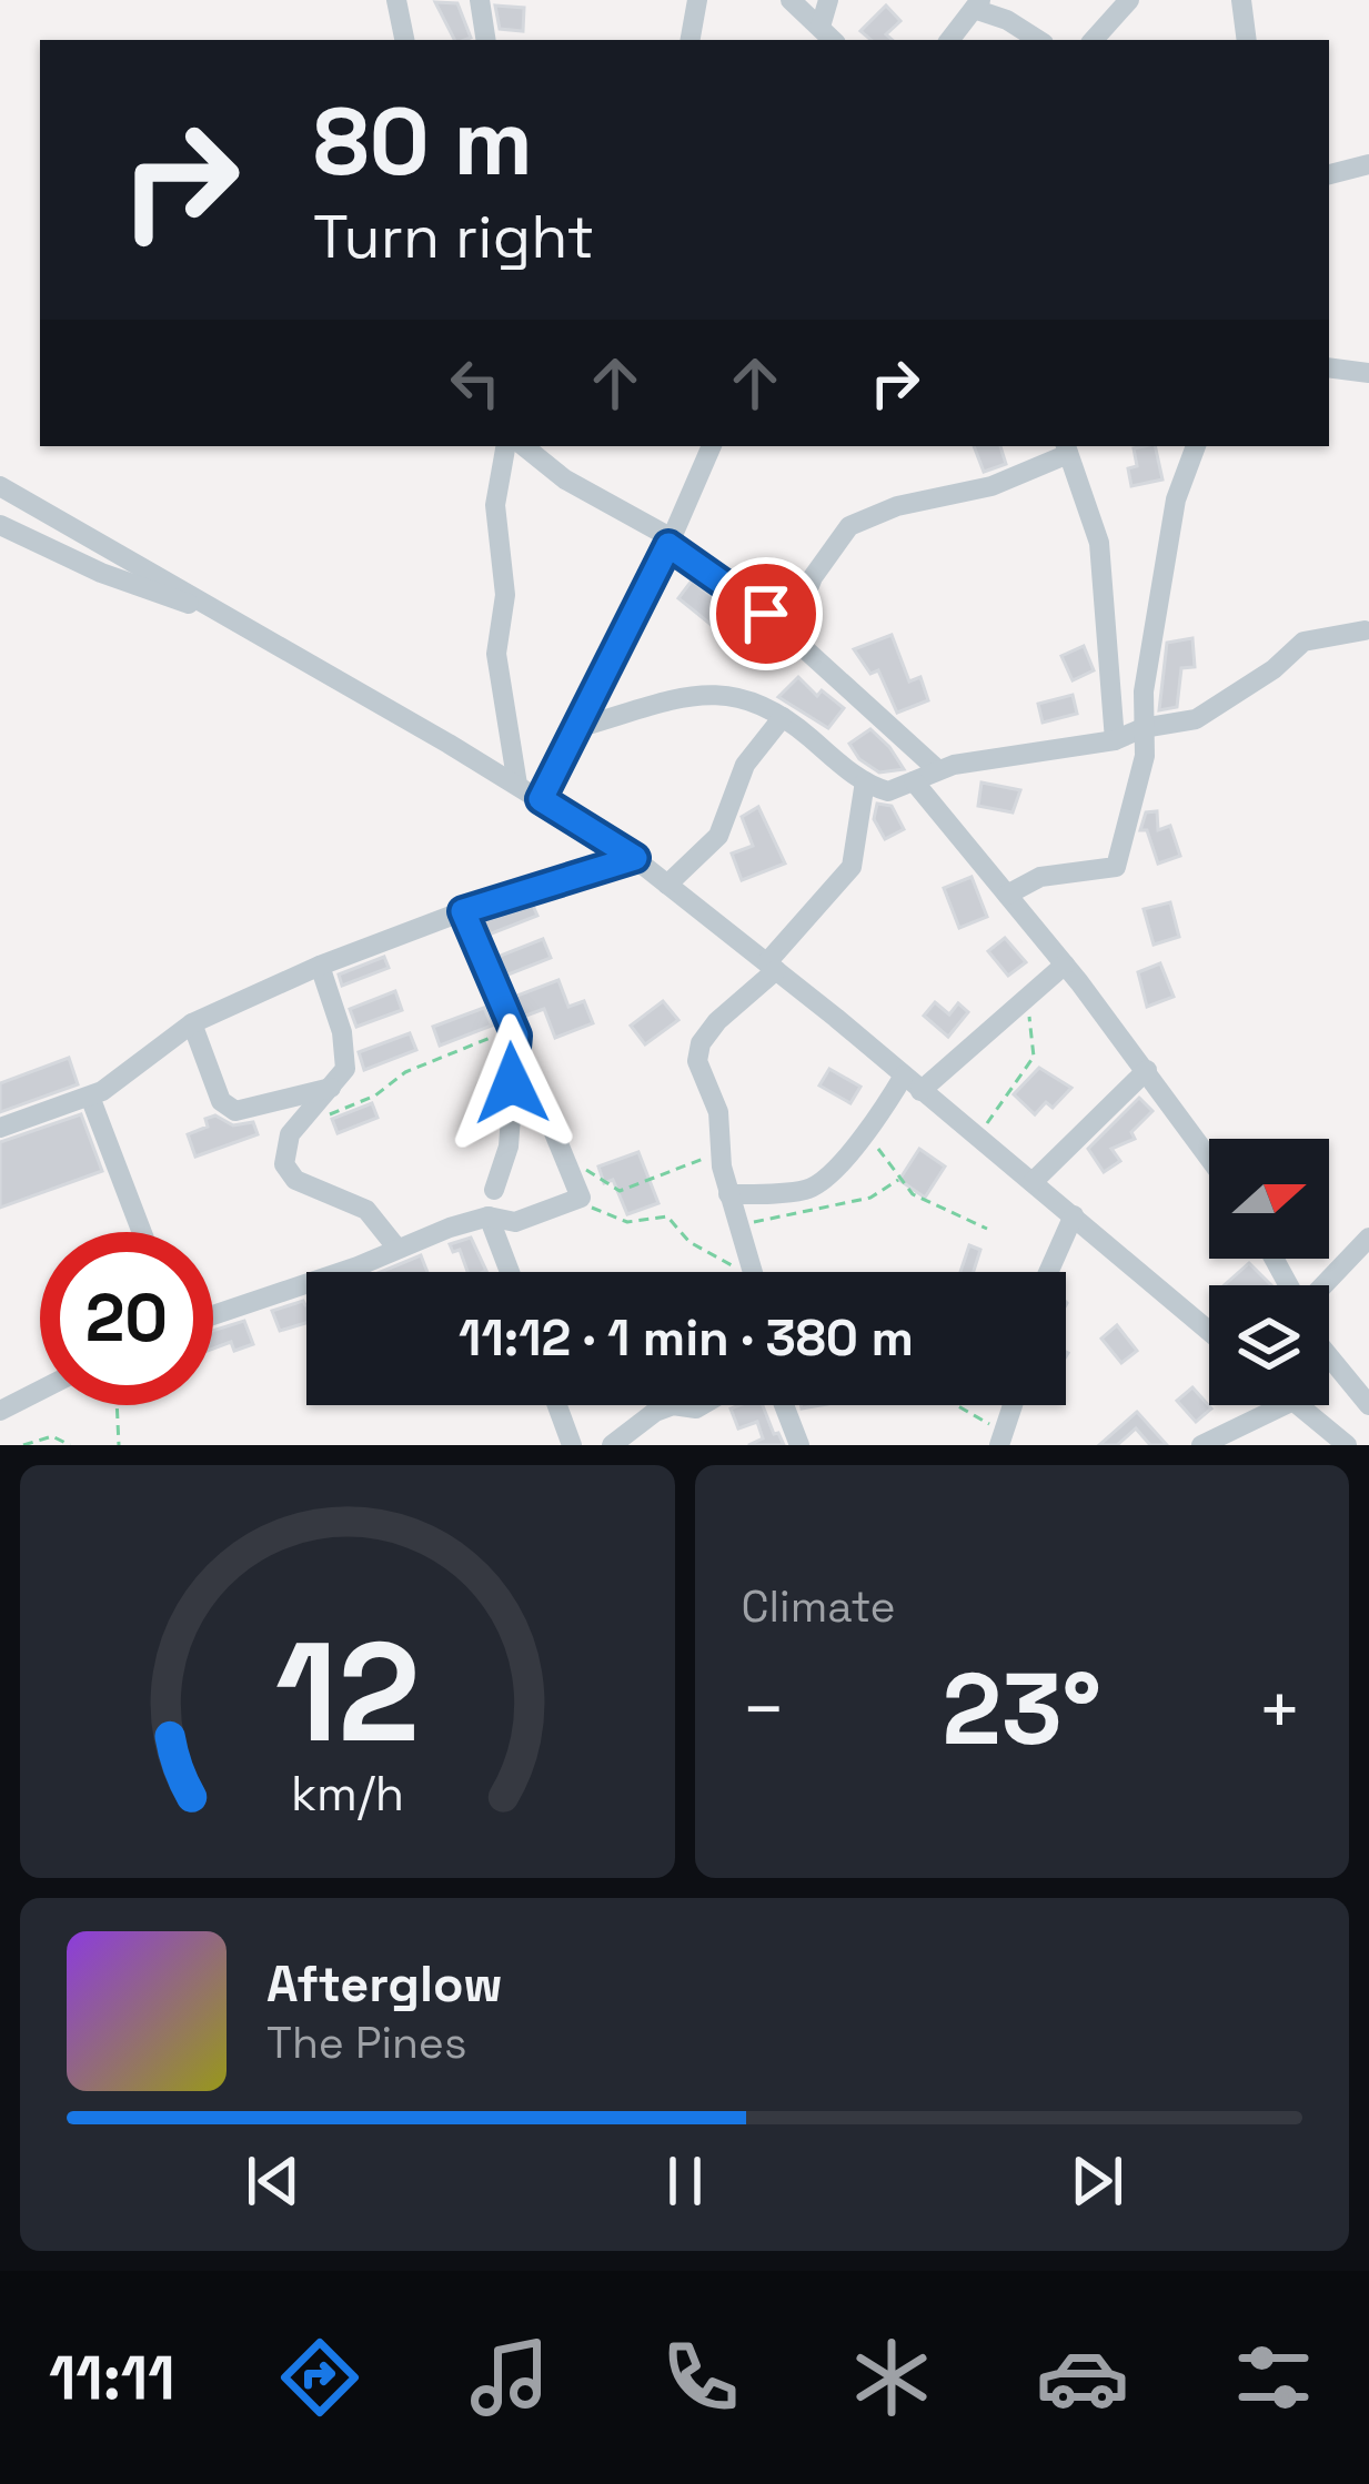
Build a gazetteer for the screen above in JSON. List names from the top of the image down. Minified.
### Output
{"north":"right","page":{"turn":["80 m","Turn right"],"limit":"20","trip":"11:12 · 1 min · 380 m","tile":"Climate","heat":["−","23°","+"],"song":["Afterglow","The Pines"],"tabs":"11:11","gauge":["12","km/h"]}}
